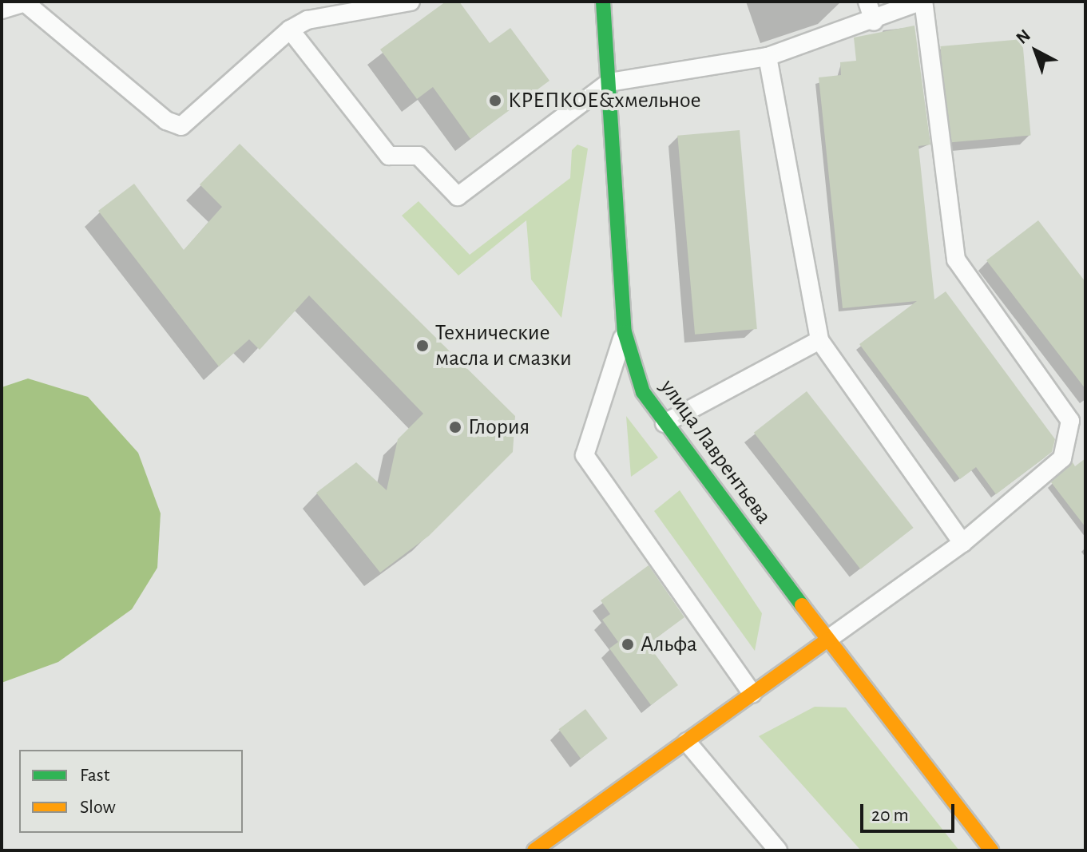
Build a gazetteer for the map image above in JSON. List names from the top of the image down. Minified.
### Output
{"streets":{"street":["улица Лаврентьева"]},"places":["КРЕПКОЕ&хмельное","Технические масла и смазки","Глория","Альфа"],"legend":["Fast","Slow"],"scale_bar":"20 m","north":"top left"}
